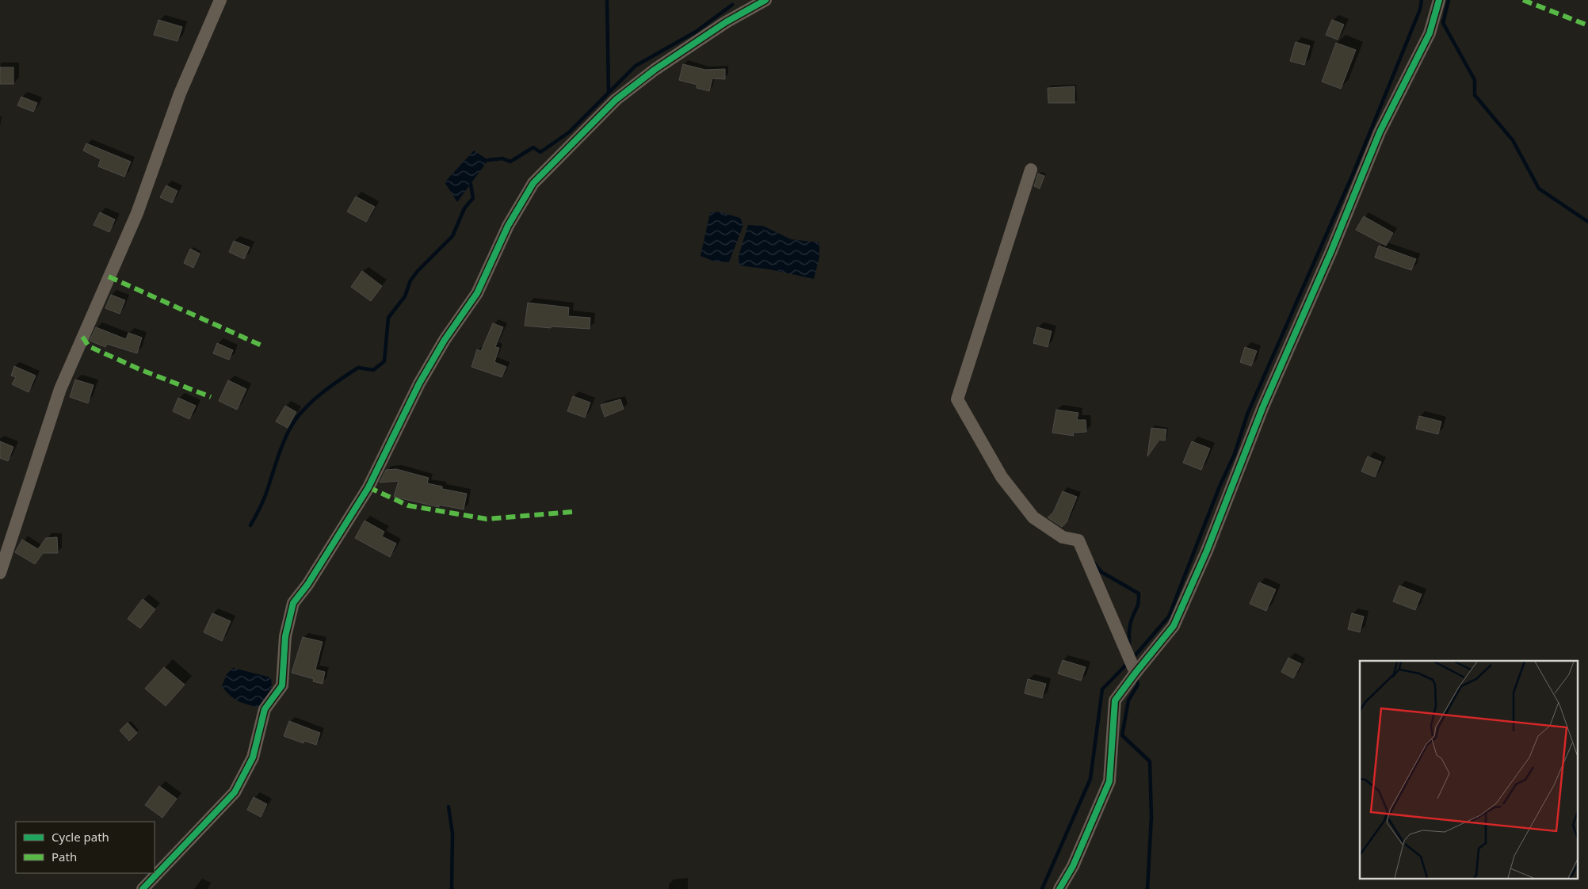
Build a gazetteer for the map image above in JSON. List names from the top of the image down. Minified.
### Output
{"legend":["Cycle path","Path"]}
